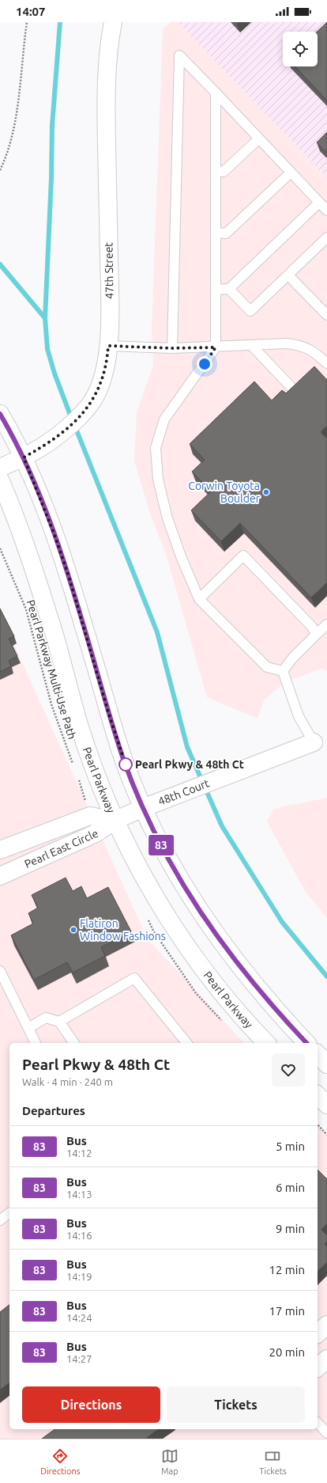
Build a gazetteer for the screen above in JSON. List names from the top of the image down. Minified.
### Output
{"streets":{"main road":["47th Street","Pearl Parkway","48th Court","Pearl East Circle"],"path":["Pearl Parkway Multi-Use Path"]},"crossings":[["Pearl Parkway","48th Court"],["Pearl Parkway","Pearl East Circle"],["48th Court","Pearl East Circle"]],"places":["Corwin Toyota Boulder","Pearl Pkwy & 48th Ct","Flatiron Window Fashions"],"lines":["bus line 83"],"page":{"status":"14:07","on_map":"83","heading":[["Pearl Pkwy & 48th Ct","Walk · 4 min · 240 m"],"Departures"],"list":[{"mark":"83","name":"Bus","note":"14:12","value":"5 min"},{"mark":"83","name":"Bus","note":"14:13","value":"6 min"},{"mark":"83","name":"Bus","note":"14:16","value":"9 min"},{"mark":"83","name":"Bus","note":"14:19","value":"12 min"},{"mark":"83","name":"Bus","note":"14:24","value":"17 min"},{"mark":"83","name":"Bus","note":"14:27","value":"20 min"}],"buttons":["Directions","Tickets"],"tabs":["Directions","Map","Tickets"]}}
